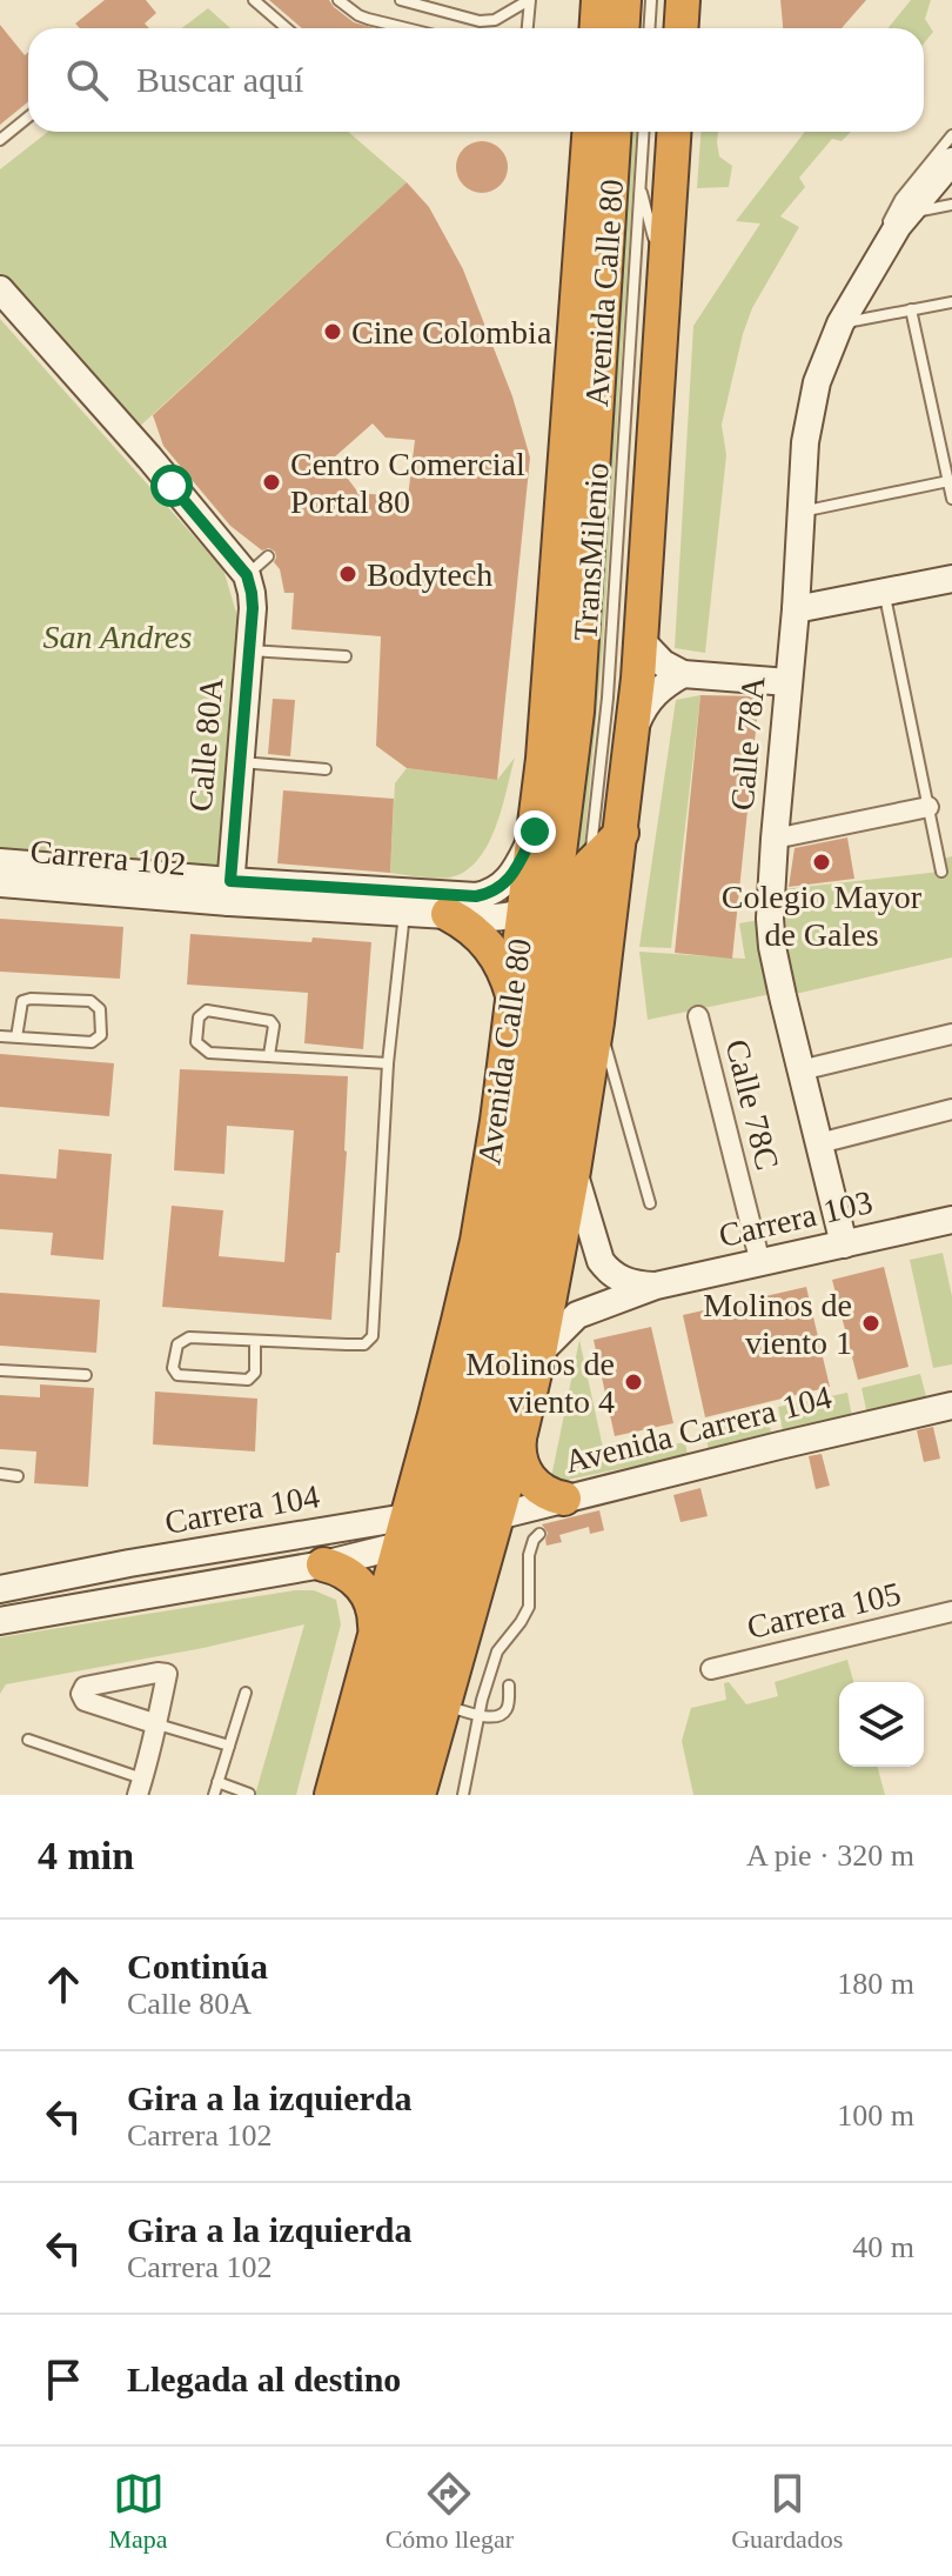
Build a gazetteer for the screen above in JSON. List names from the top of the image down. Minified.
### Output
{"streets":{"highway":["Avenida Calle 80"],"street":["Calle 78A","Calle 80A","Carrera 102","Calle 78C","Carrera 103","Avenida Carrera 104","Carrera 104","Carrera 105"],"lane":["TransMilenio"]},"crossings":[["Avenida Calle 80","TransMilenio"],["Avenida Calle 80","Carrera 102"],["Avenida Calle 80","Carrera 103"],["Avenida Calle 80","Avenida Carrera 104"],["Avenida Calle 80","Carrera 104"],["TransMilenio","Carrera 102"],["Calle 78A","Carrera 103"],["Calle 80A","Carrera 102"],["Calle 78C","Carrera 103"],["Avenida Carrera 104","Carrera 104"]],"parks":["San Andres"],"places":["Cine Colombia","Centro Comercial Portal 80","Bodytech","Colegio Mayor de Gales","Molinos de viento 1","Molinos de viento 4"],"page":{"search":"Buscar aquí","heading":["4 min","A pie · 320 m"],"list":[["Continúa","Calle 80A","180 m"],["Gira a la izquierda","Carrera 102","100 m"],["Gira a la izquierda","Carrera 102","40 m"],"Llegada al destino"],"nav":["Mapa","Cómo llegar","Guardados"]}}
